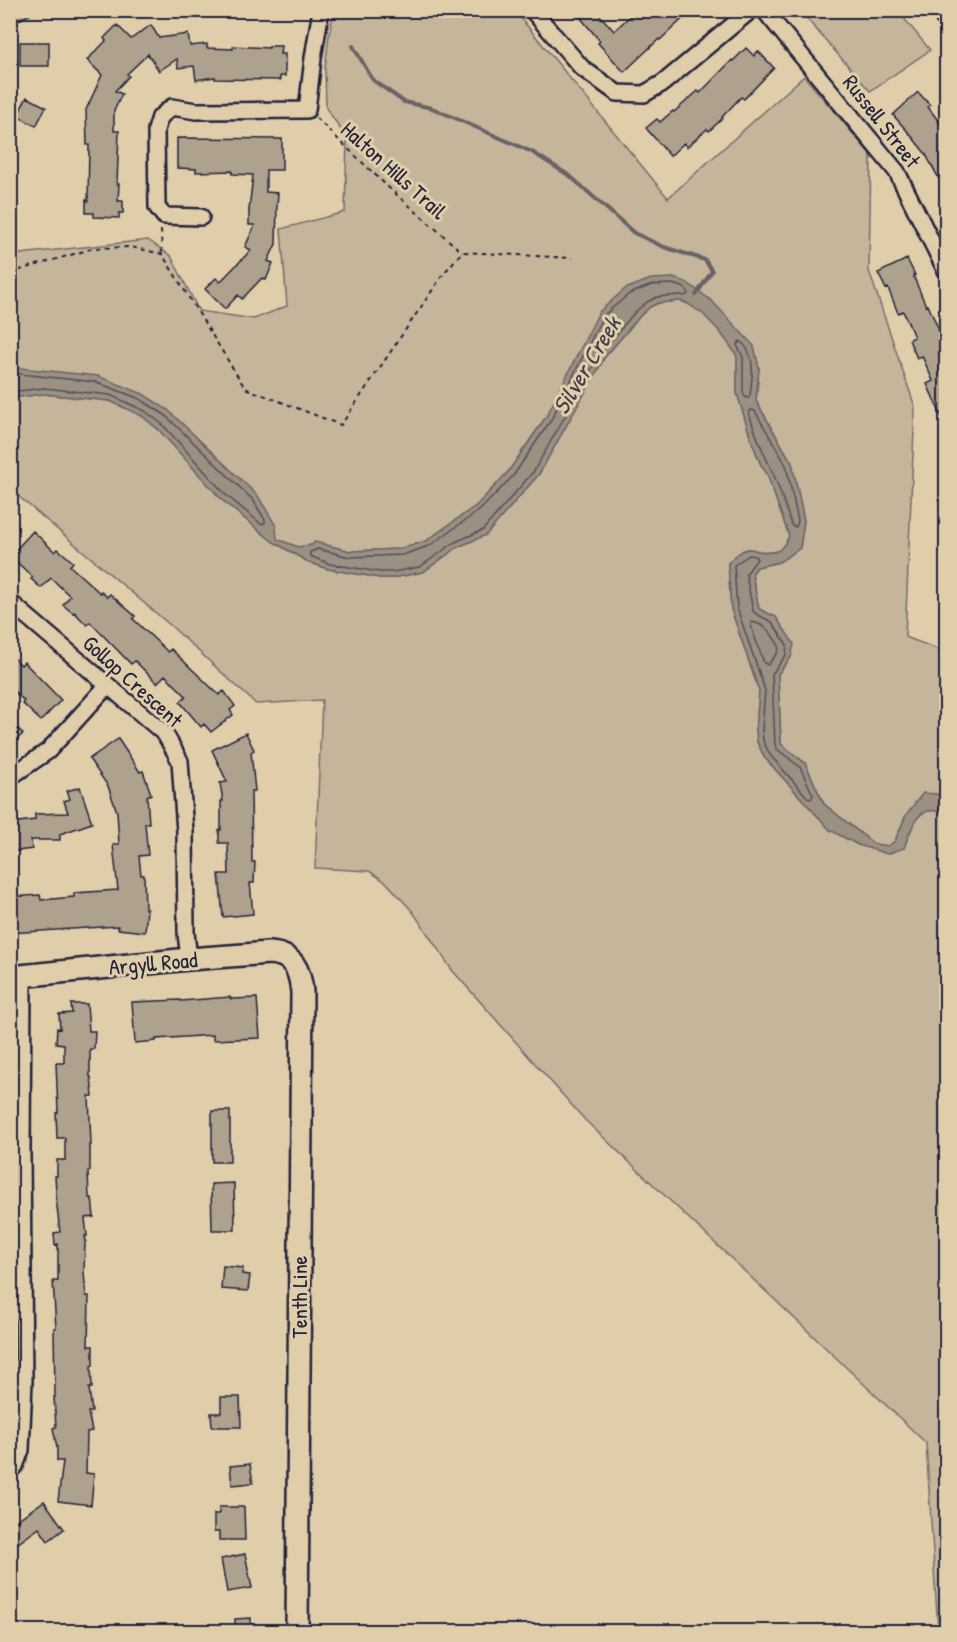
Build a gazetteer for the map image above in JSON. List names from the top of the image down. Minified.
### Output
{"streets":{"street":["Russell Street","Gollop Crescent","Argyll Road","Tenth Line"],"path":["Halton Hills Trail"]},"crossings":[["Gollop Crescent","Argyll Road"],["Argyll Road","Tenth Line"]],"water":["Silver Creek"]}
